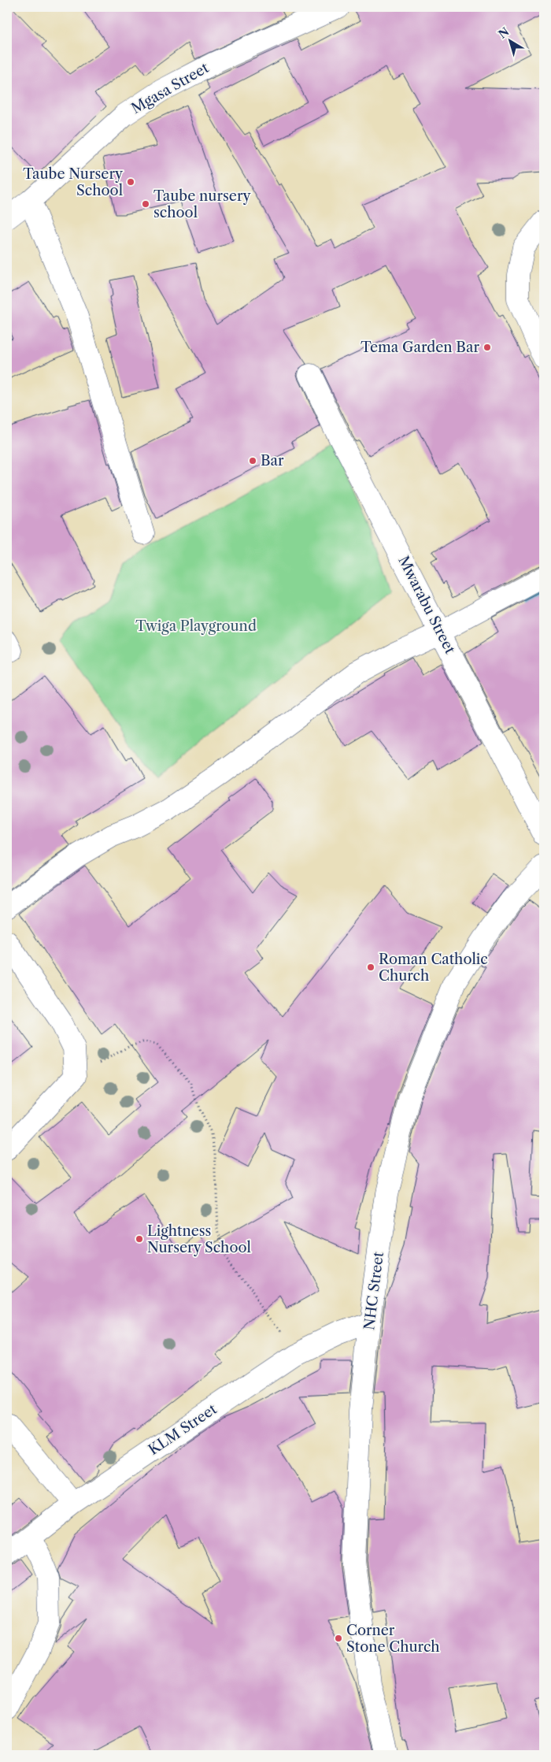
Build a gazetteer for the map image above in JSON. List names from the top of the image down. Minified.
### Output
{"streets":{"street":["Mgasa Street","Mwarabu Street","NHC Street","KLM Street"]},"crossings":[["NHC Street","KLM Street"]],"parks":["Twiga Playground"],"places":["Taube Nursery School","Taube nursery school","Tema Garden Bar","Bar","Roman Catholic Church","Lightness Nursery School","Corner Stone Church"],"north":"top left"}
